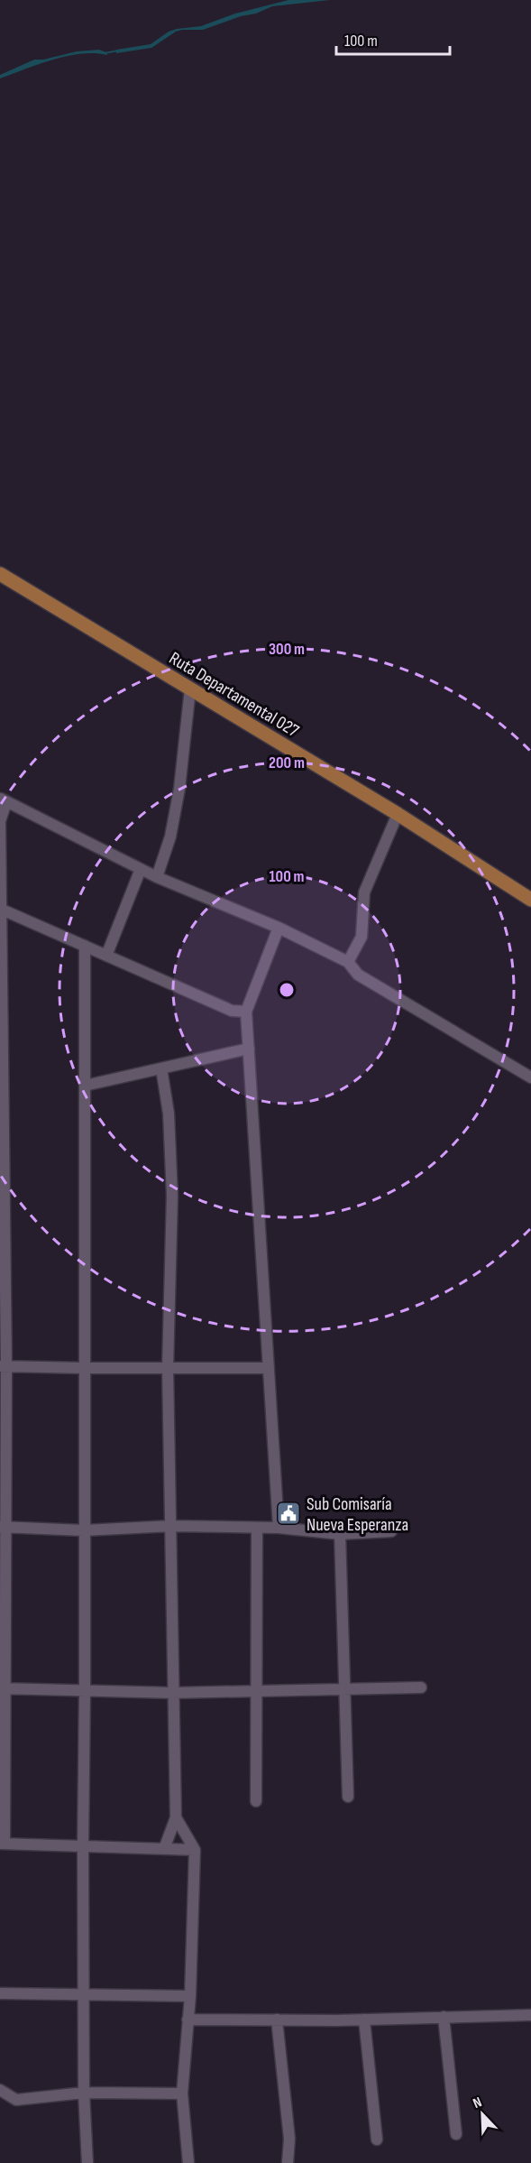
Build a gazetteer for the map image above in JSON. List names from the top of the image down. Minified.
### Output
{"streets":{"main road":["Ruta Departamental 027"]},"places":{"public building":["Sub Comisaría Nueva Esperanza"]},"scale_bar":"100 m","north":"top left","rings":["300 m","200 m","100 m"]}
